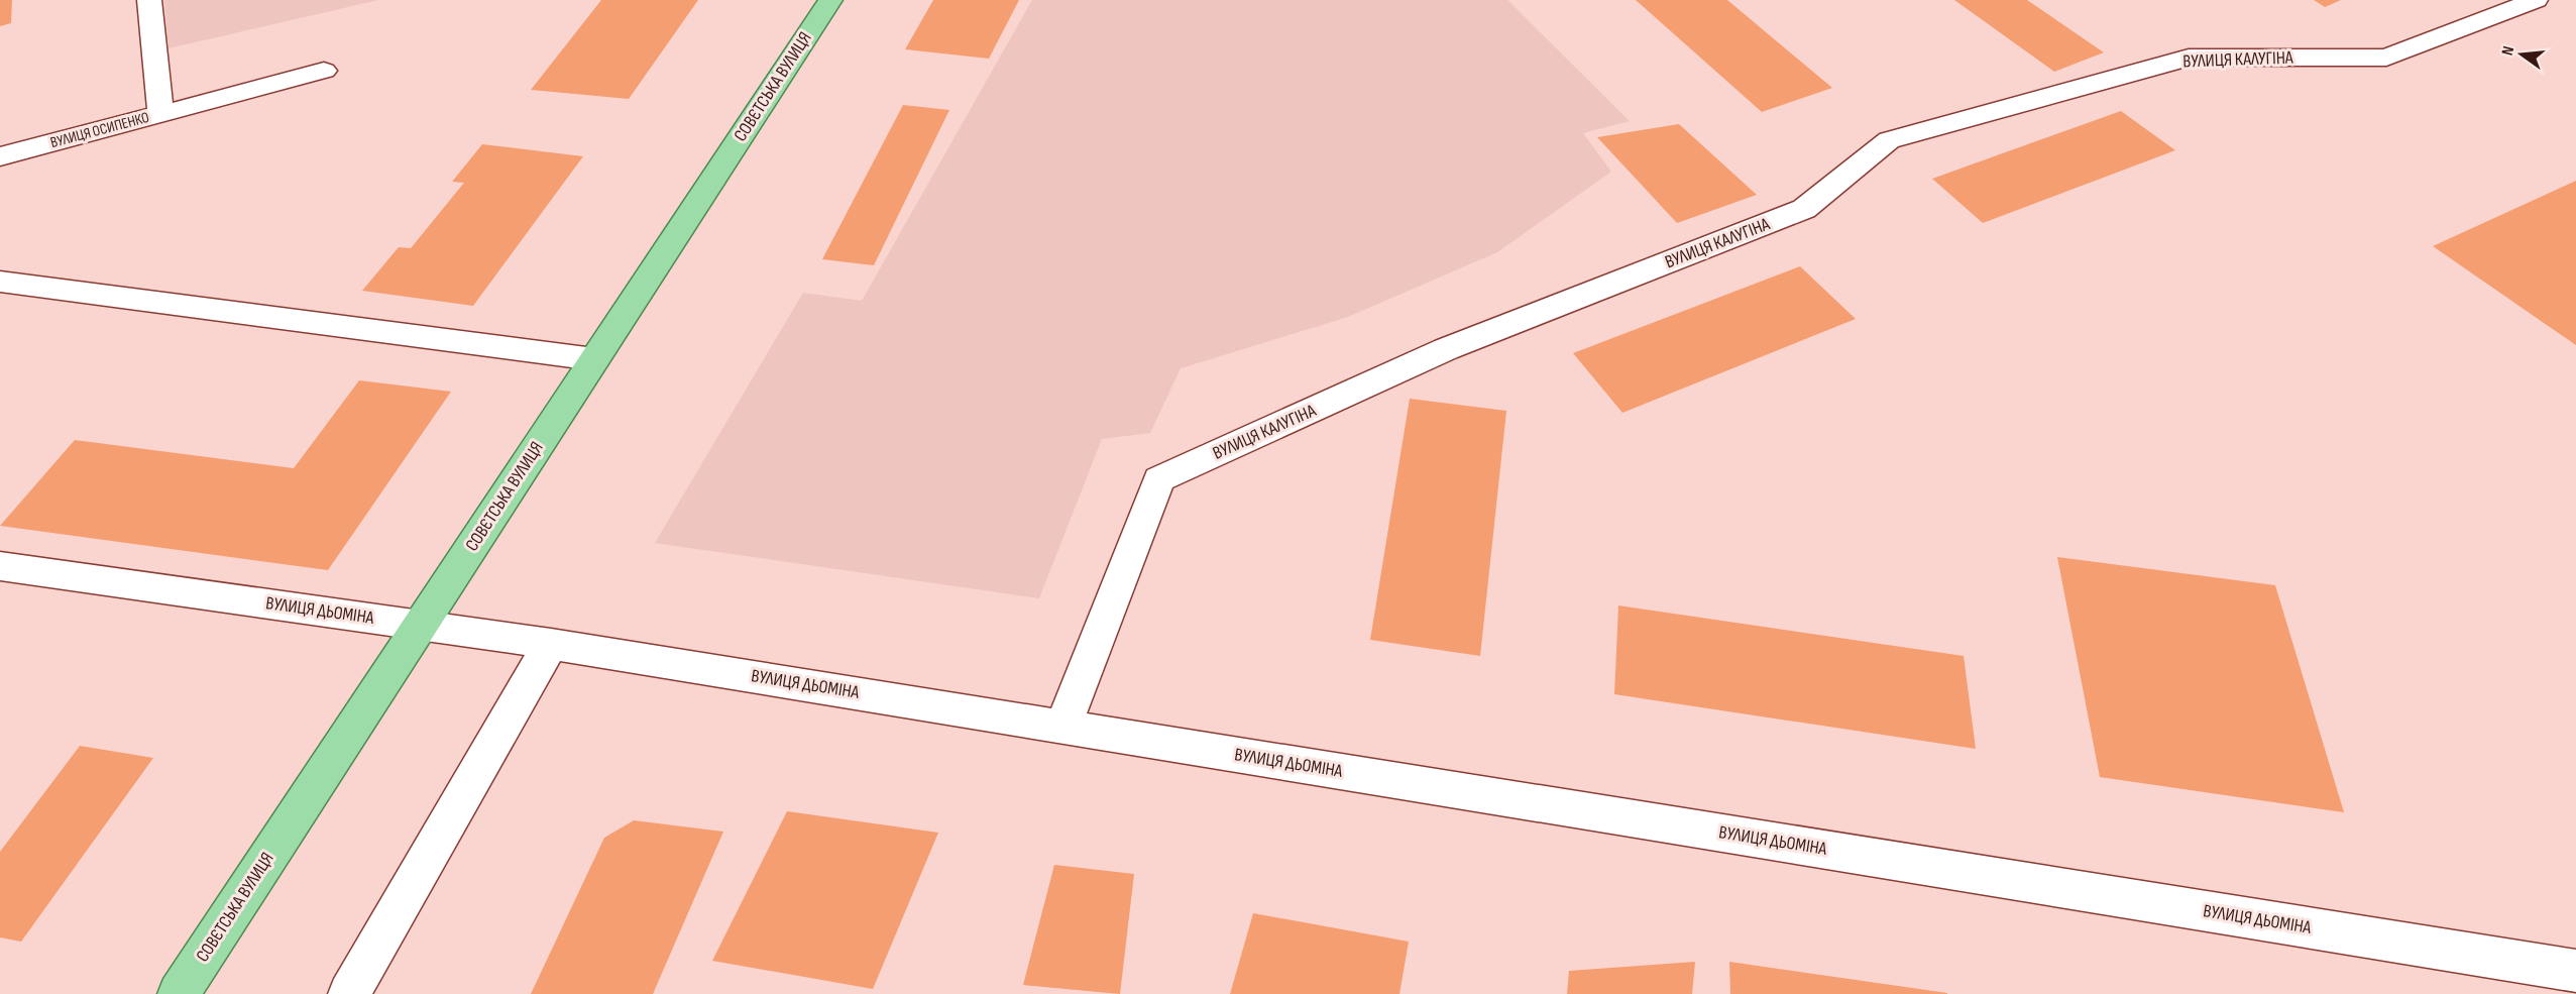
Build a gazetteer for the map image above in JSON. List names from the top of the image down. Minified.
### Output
{"streets":{"main road":["СОВЄТСЬКА ВУЛИЦЯ"],"street":["ВУЛИЦЯ КАЛУГІНА","ВУЛИЦЯ ОСИПЕНКО","ВУЛИЦЯ ДЬОМІНА"]},"crossings":[["ВУЛИЦЯ КАЛУГІНА","ВУЛИЦЯ ДЬОМІНА"],["СОВЄТСЬКА ВУЛИЦЯ","ВУЛИЦЯ ДЬОМІНА"]],"north":"left"}
